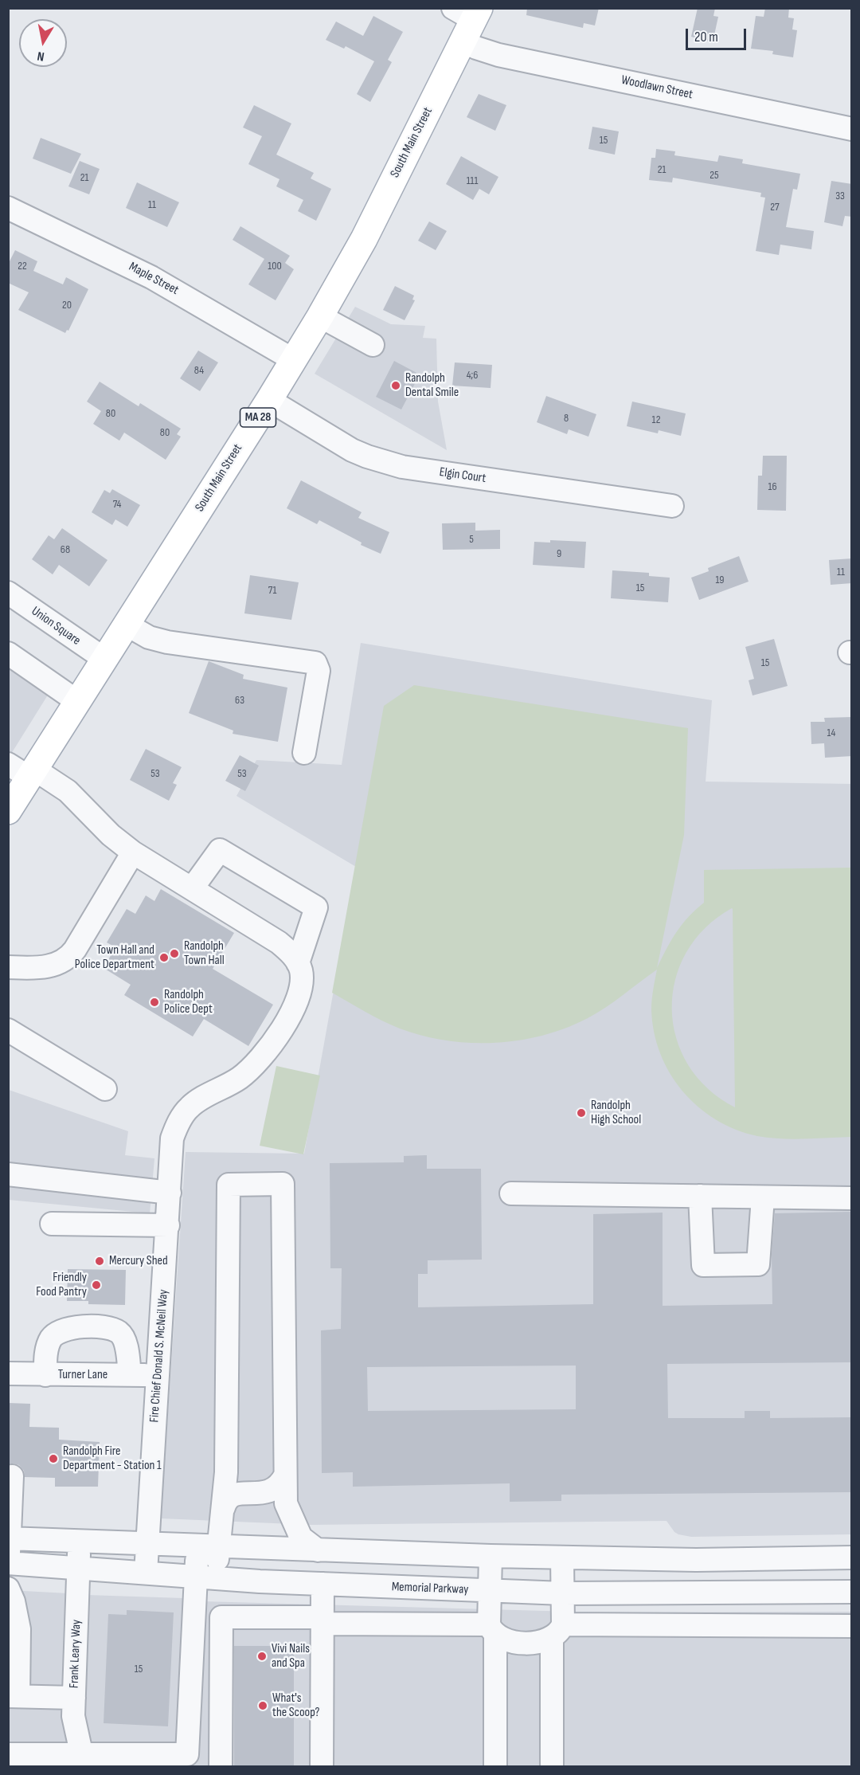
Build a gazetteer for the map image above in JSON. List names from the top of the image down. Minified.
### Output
{"streets":{"main road":["South Main Street","MA 28"],"street":["Woodlawn Street","Maple Street","Elgin Court","Union Square","Fire Chief Donald S. McNeil Way","Turner Lane","Memorial Parkway","Frank Leary Way"]},"crossings":[["Woodlawn Street","South Main Street"],["South Main Street","Maple Street"],["South Main Street","Elgin Court"],["South Main Street","Union Square"],["Fire Chief Donald S. McNeil Way","Turner Lane"],["Fire Chief Donald S. McNeil Way","Memorial Parkway"],["Memorial Parkway","Frank Leary Way"]],"places":["Randolph Dental Smile","Randolph Town Hall","Town Hall and Police Department","Randolph Police Dept","Randolph High School","Mercury Shed","Friendly Food Pantry","Randolph Fire Department - Station 1","Vivi Nails and Spa","What's the Scoop?"],"house_numbers":["15","21","25","21","111","33","11","27","22","100","20","84","4;6","80","8","12","80","16","74","5","68","9","11","19","15","71","15","63","14","53","53","15"],"scale_bar":"20 m","north":"bottom"}
